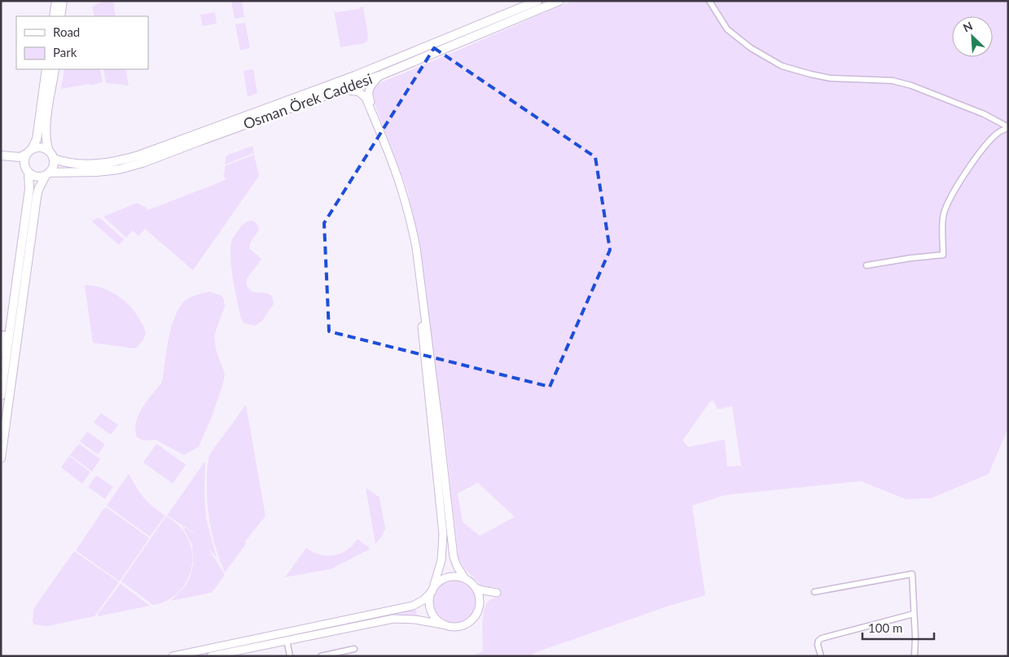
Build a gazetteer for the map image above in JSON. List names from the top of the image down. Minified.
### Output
{"streets":{"main road":["Osman Örek Caddesi"]},"legend":["Road","Park"],"scale_bar":"100 m","north":"top left"}
